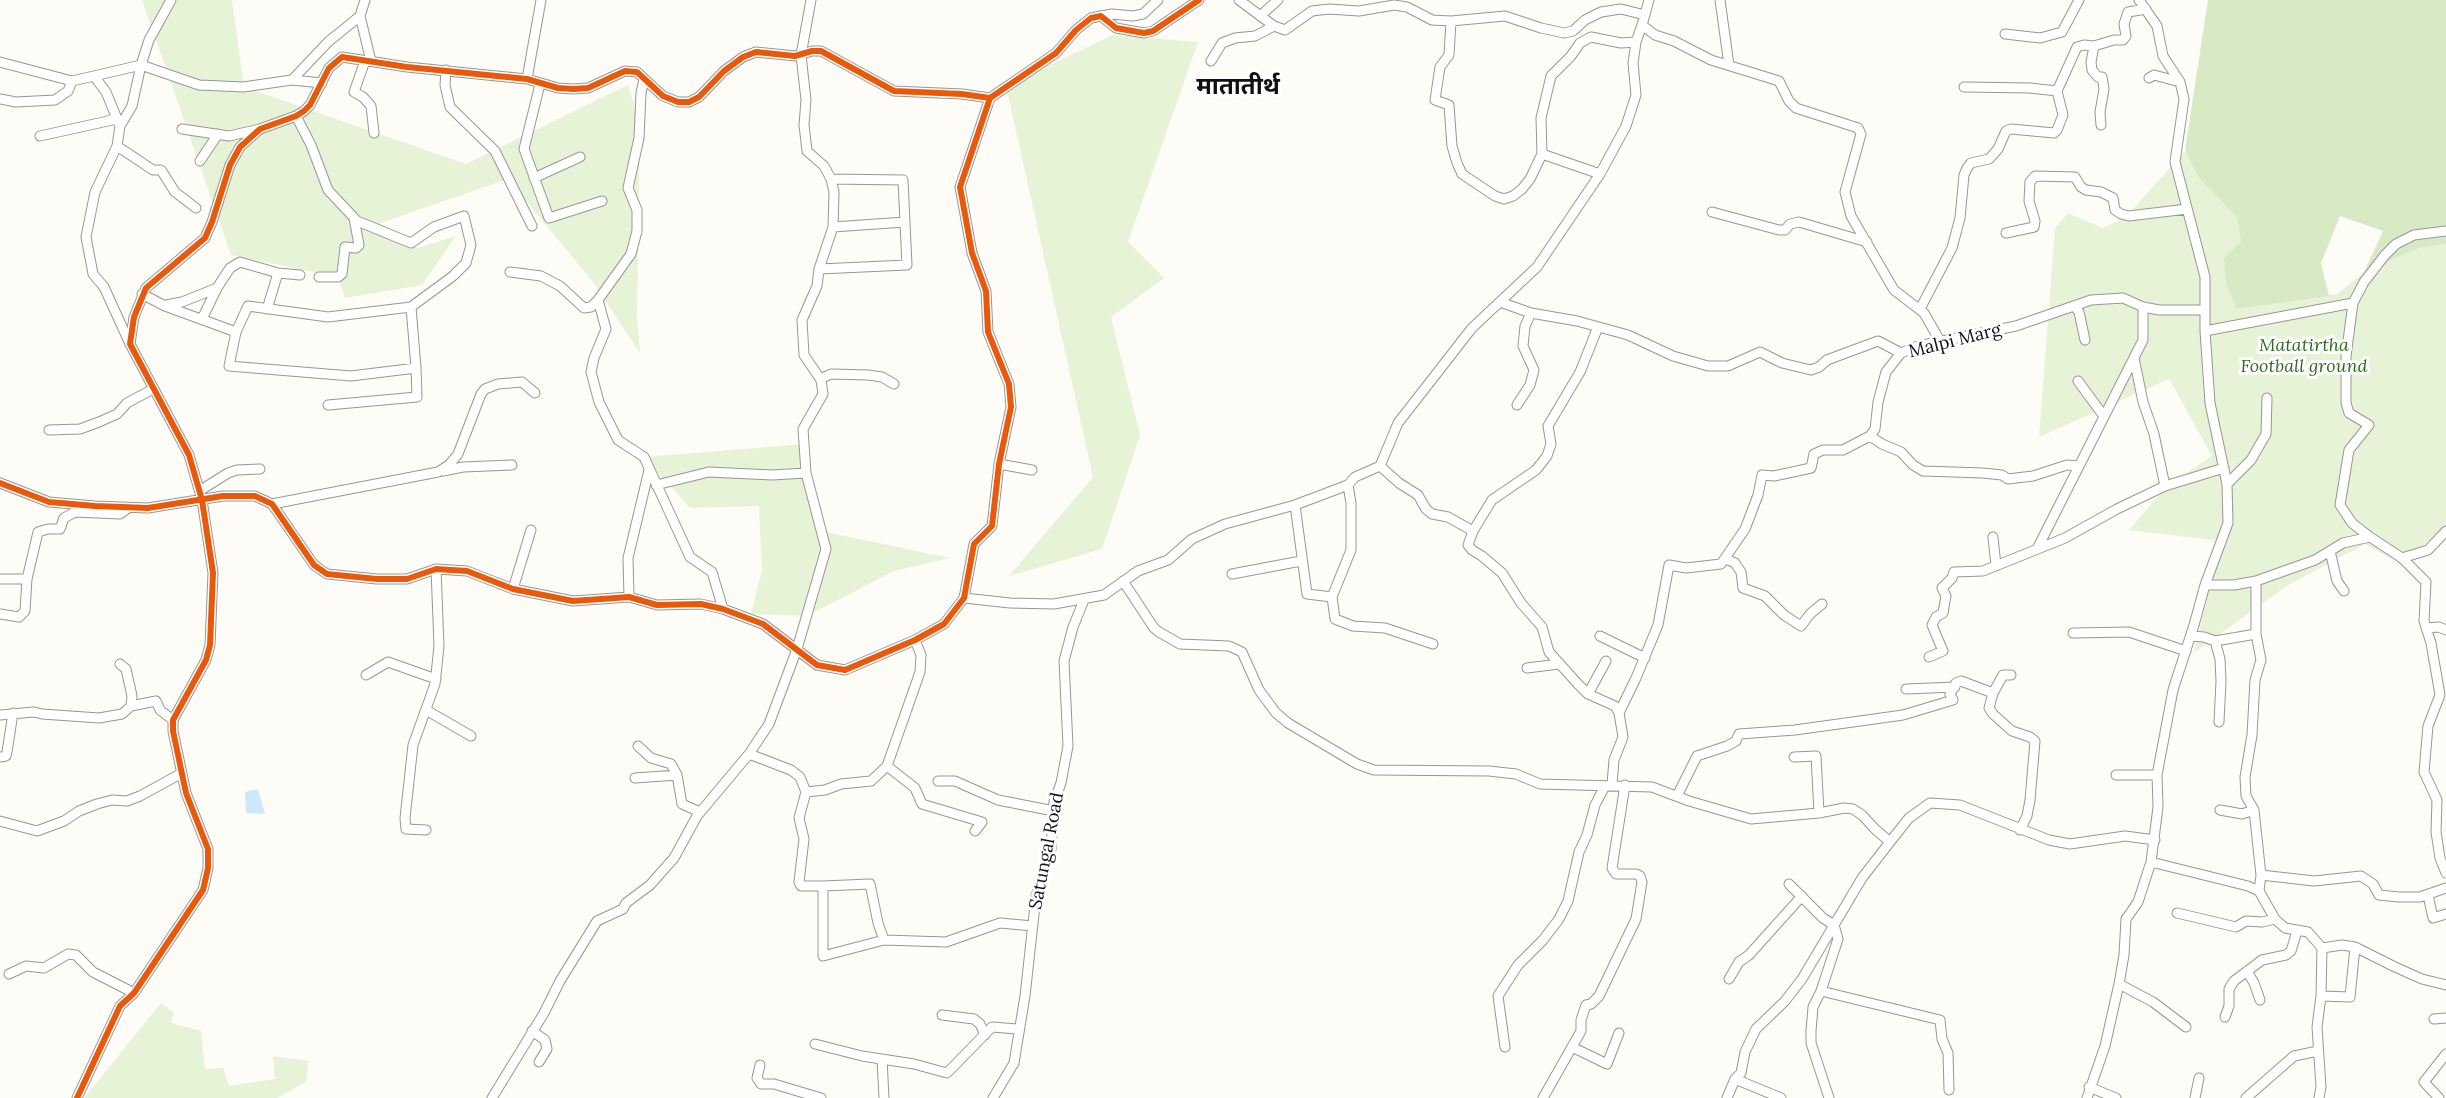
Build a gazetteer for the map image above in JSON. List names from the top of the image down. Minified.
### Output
{"streets":{"street":["Malpi Marg","Satungal Road"]},"districts":["मातातीर्थ"],"parks":["Matatirtha Football ground"]}
